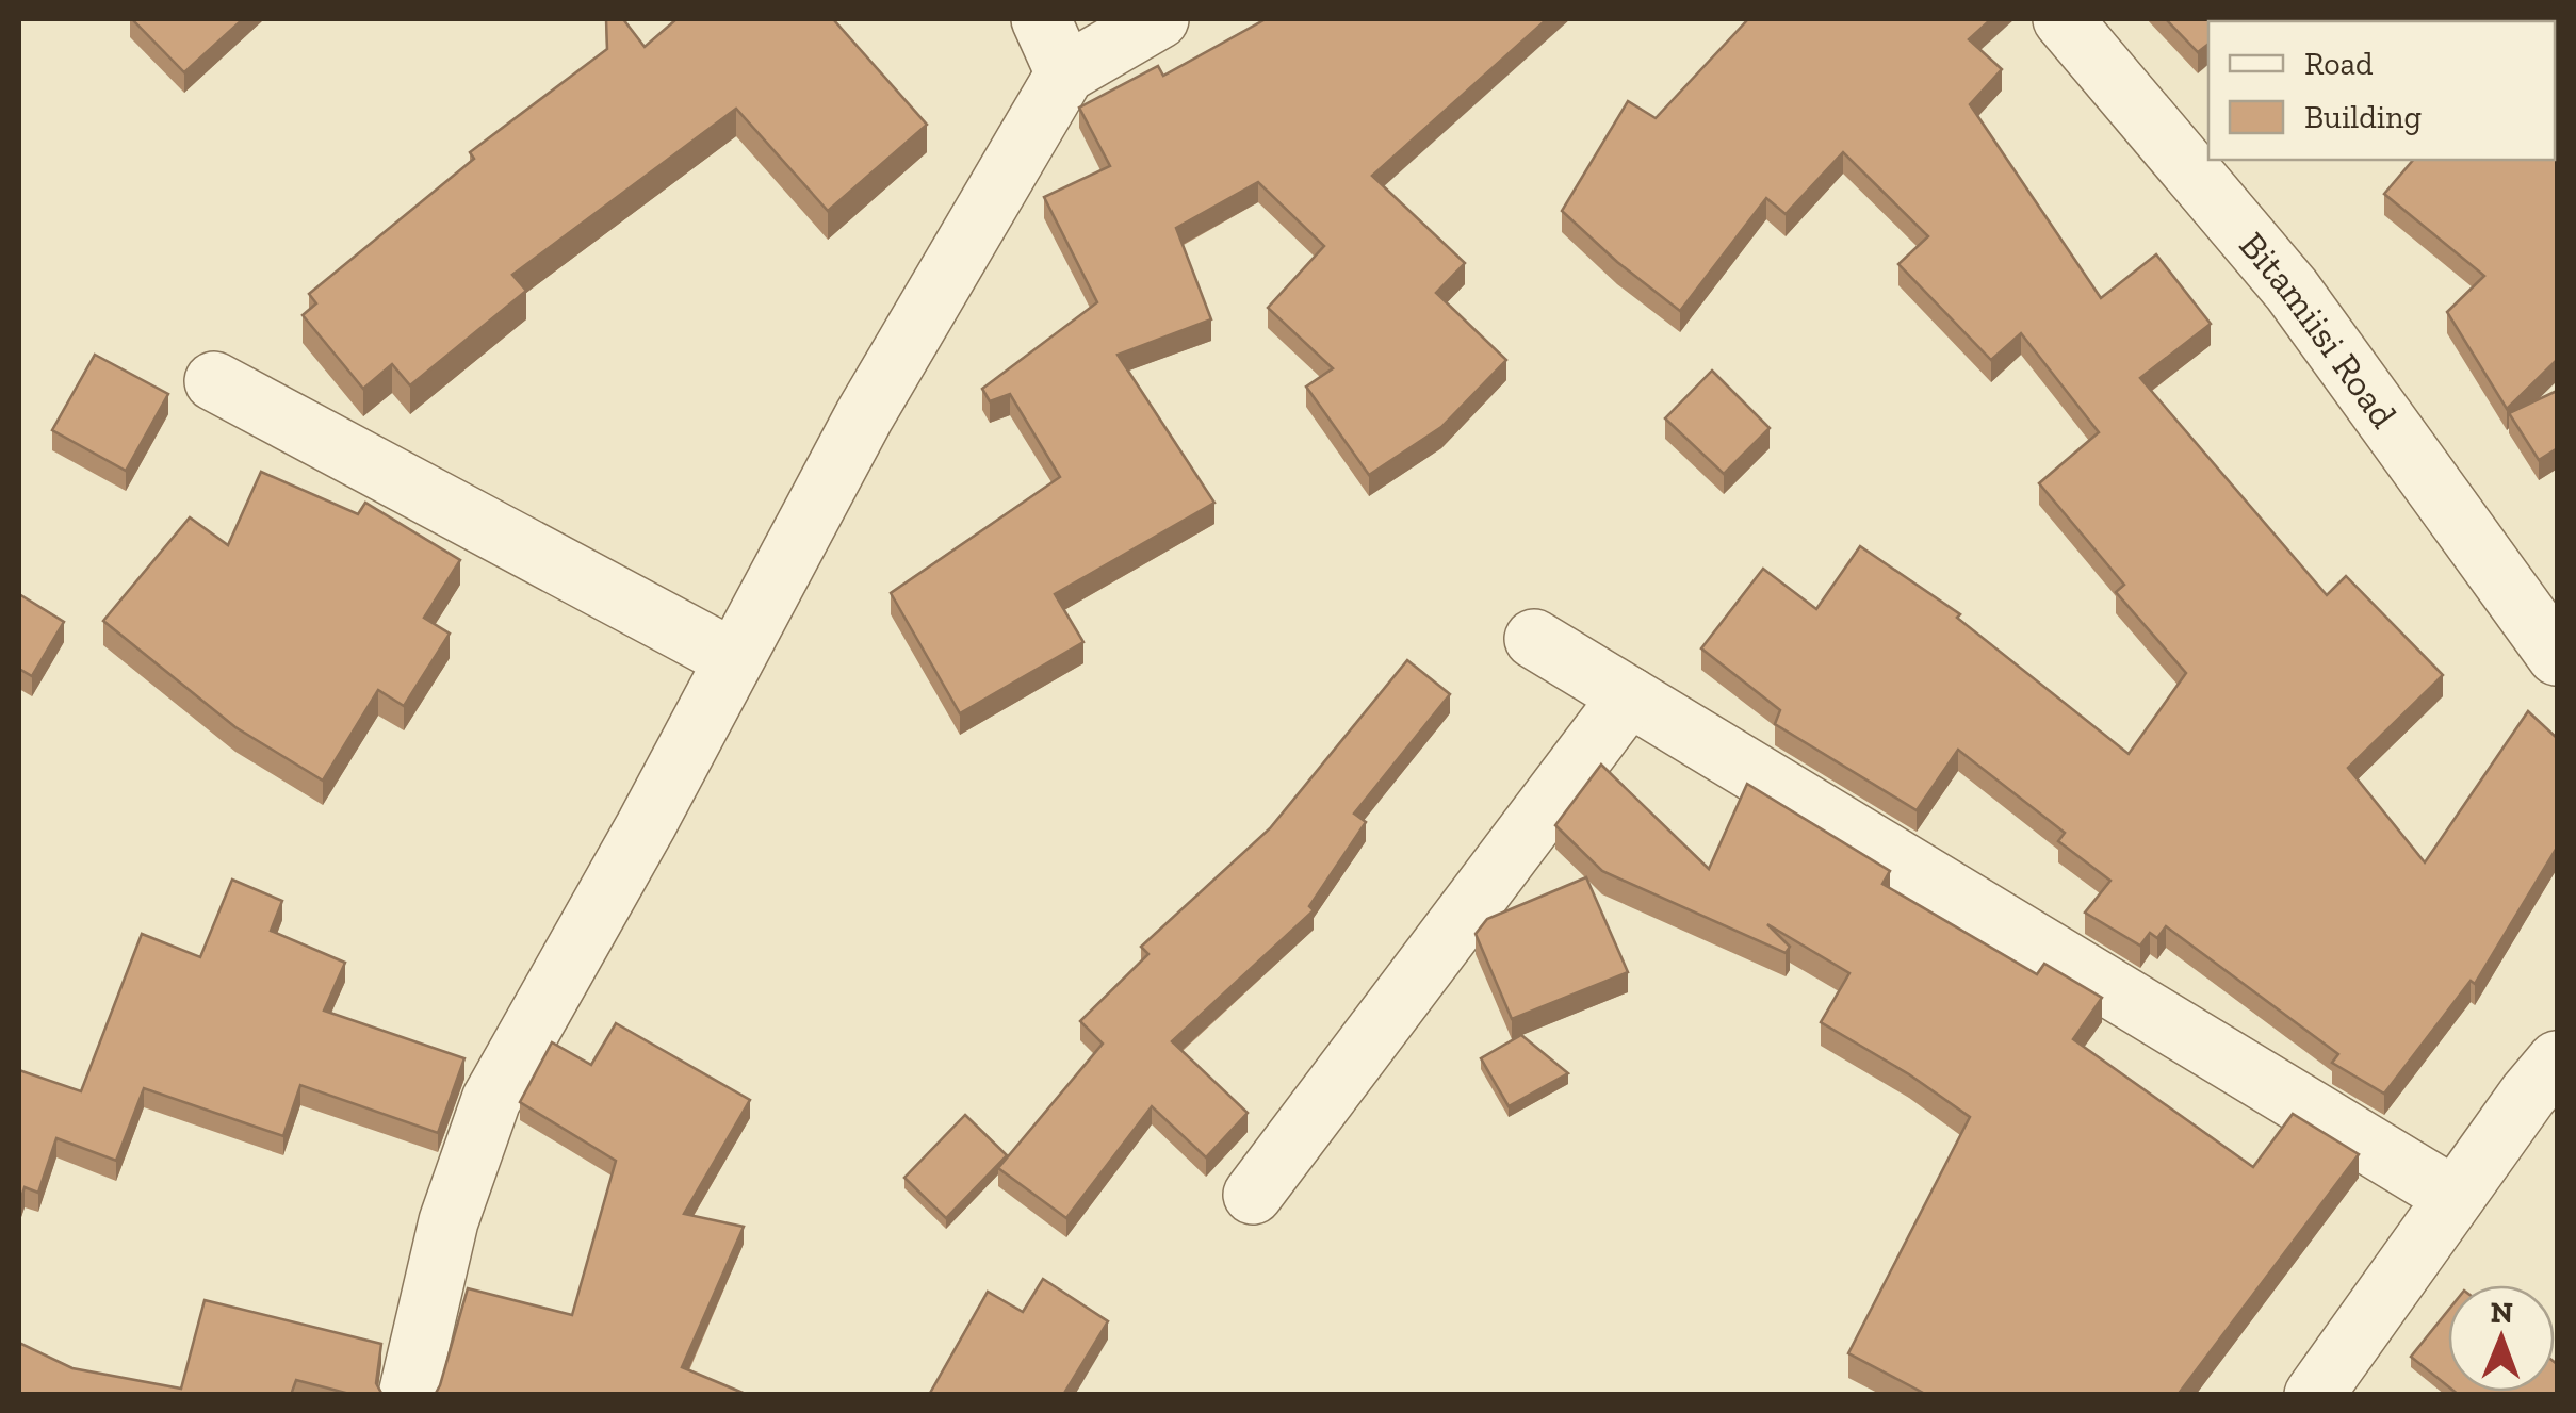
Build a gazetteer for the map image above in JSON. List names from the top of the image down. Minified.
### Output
{"streets":{"street":["Bitamiisi Road"]},"legend":["Road","Building"],"north":"top"}
